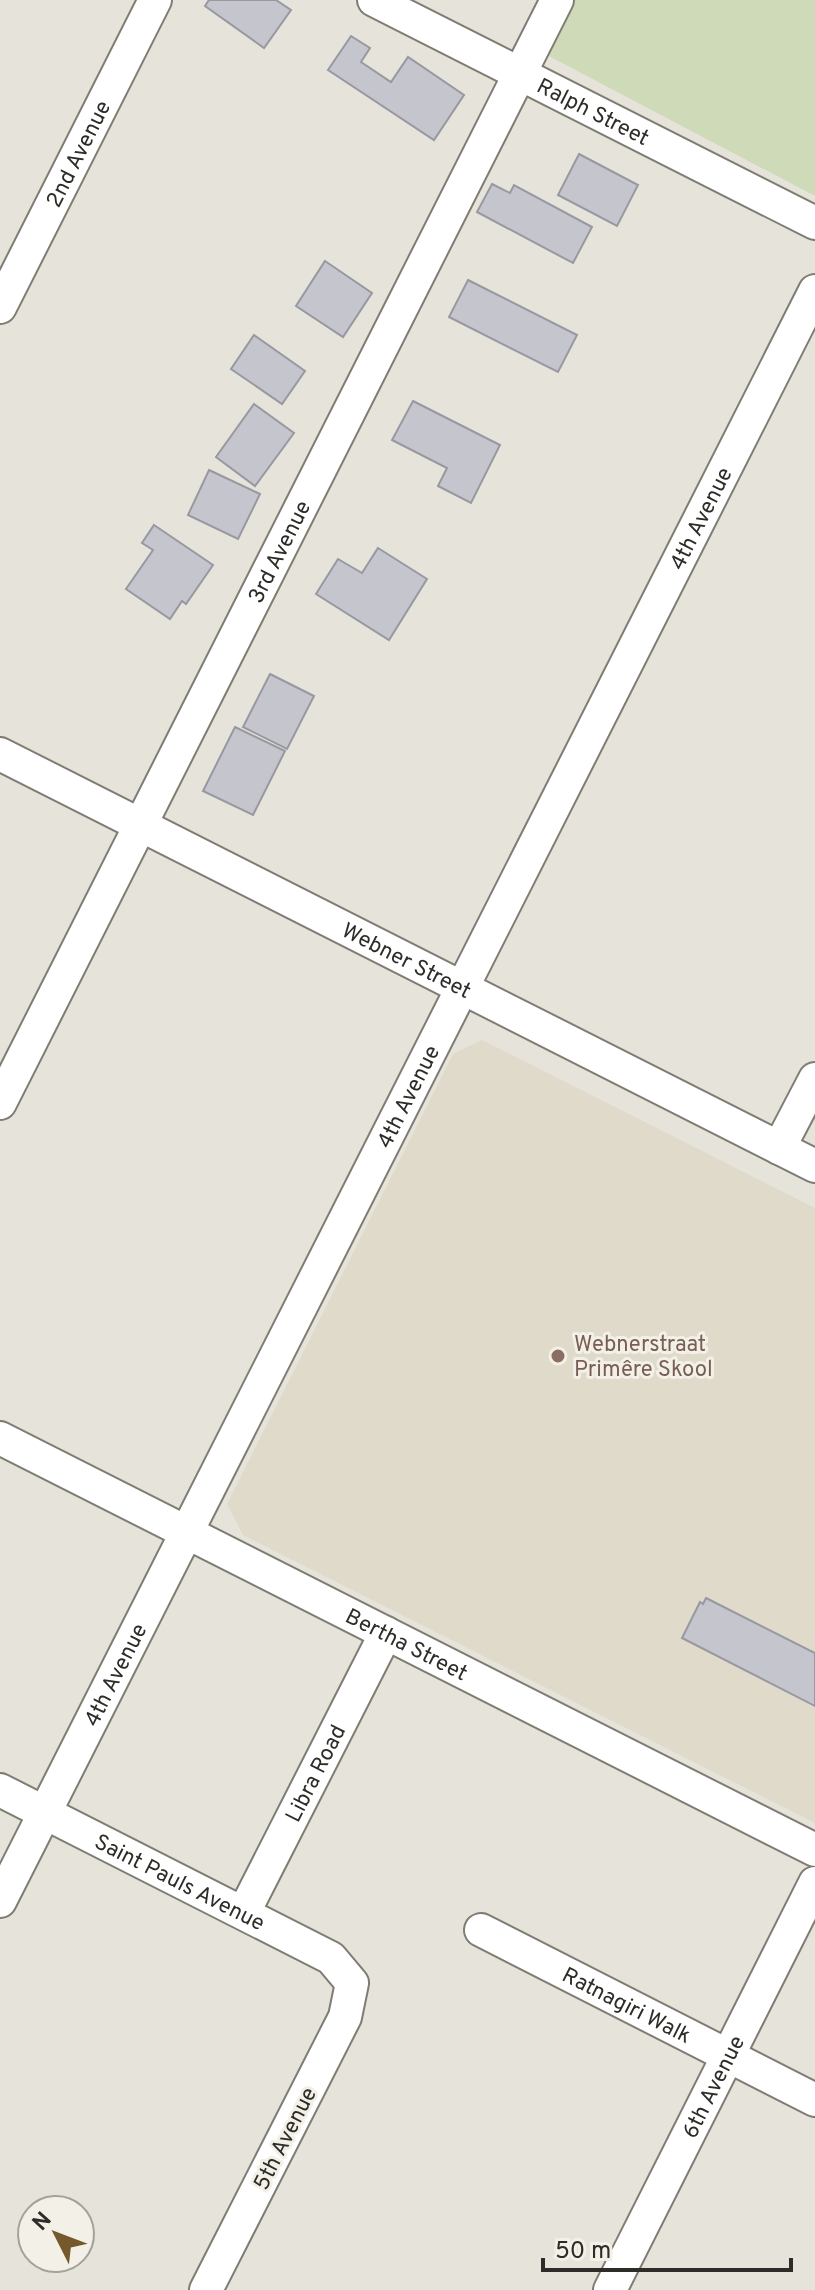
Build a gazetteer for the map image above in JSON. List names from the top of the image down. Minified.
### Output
{"streets":{"street":["Ralph Street","2nd Avenue","4th Avenue","3rd Avenue","Webner Street","Bertha Street","Libra Road","Saint Pauls Avenue","Ratnagiri Walk","6th Avenue","5th Avenue"]},"crossings":[["Ralph Street","3rd Avenue"],["4th Avenue","Webner Street"],["4th Avenue","Bertha Street"],["4th Avenue","Saint Pauls Avenue"],["3rd Avenue","Webner Street"],["Bertha Street","Libra Road"],["Libra Road","Saint Pauls Avenue"],["Saint Pauls Avenue","5th Avenue"],["Ratnagiri Walk","6th Avenue"]],"places":["Webnerstraat Primêre Skool"],"scale_bar":"50 m","north":"top left"}
